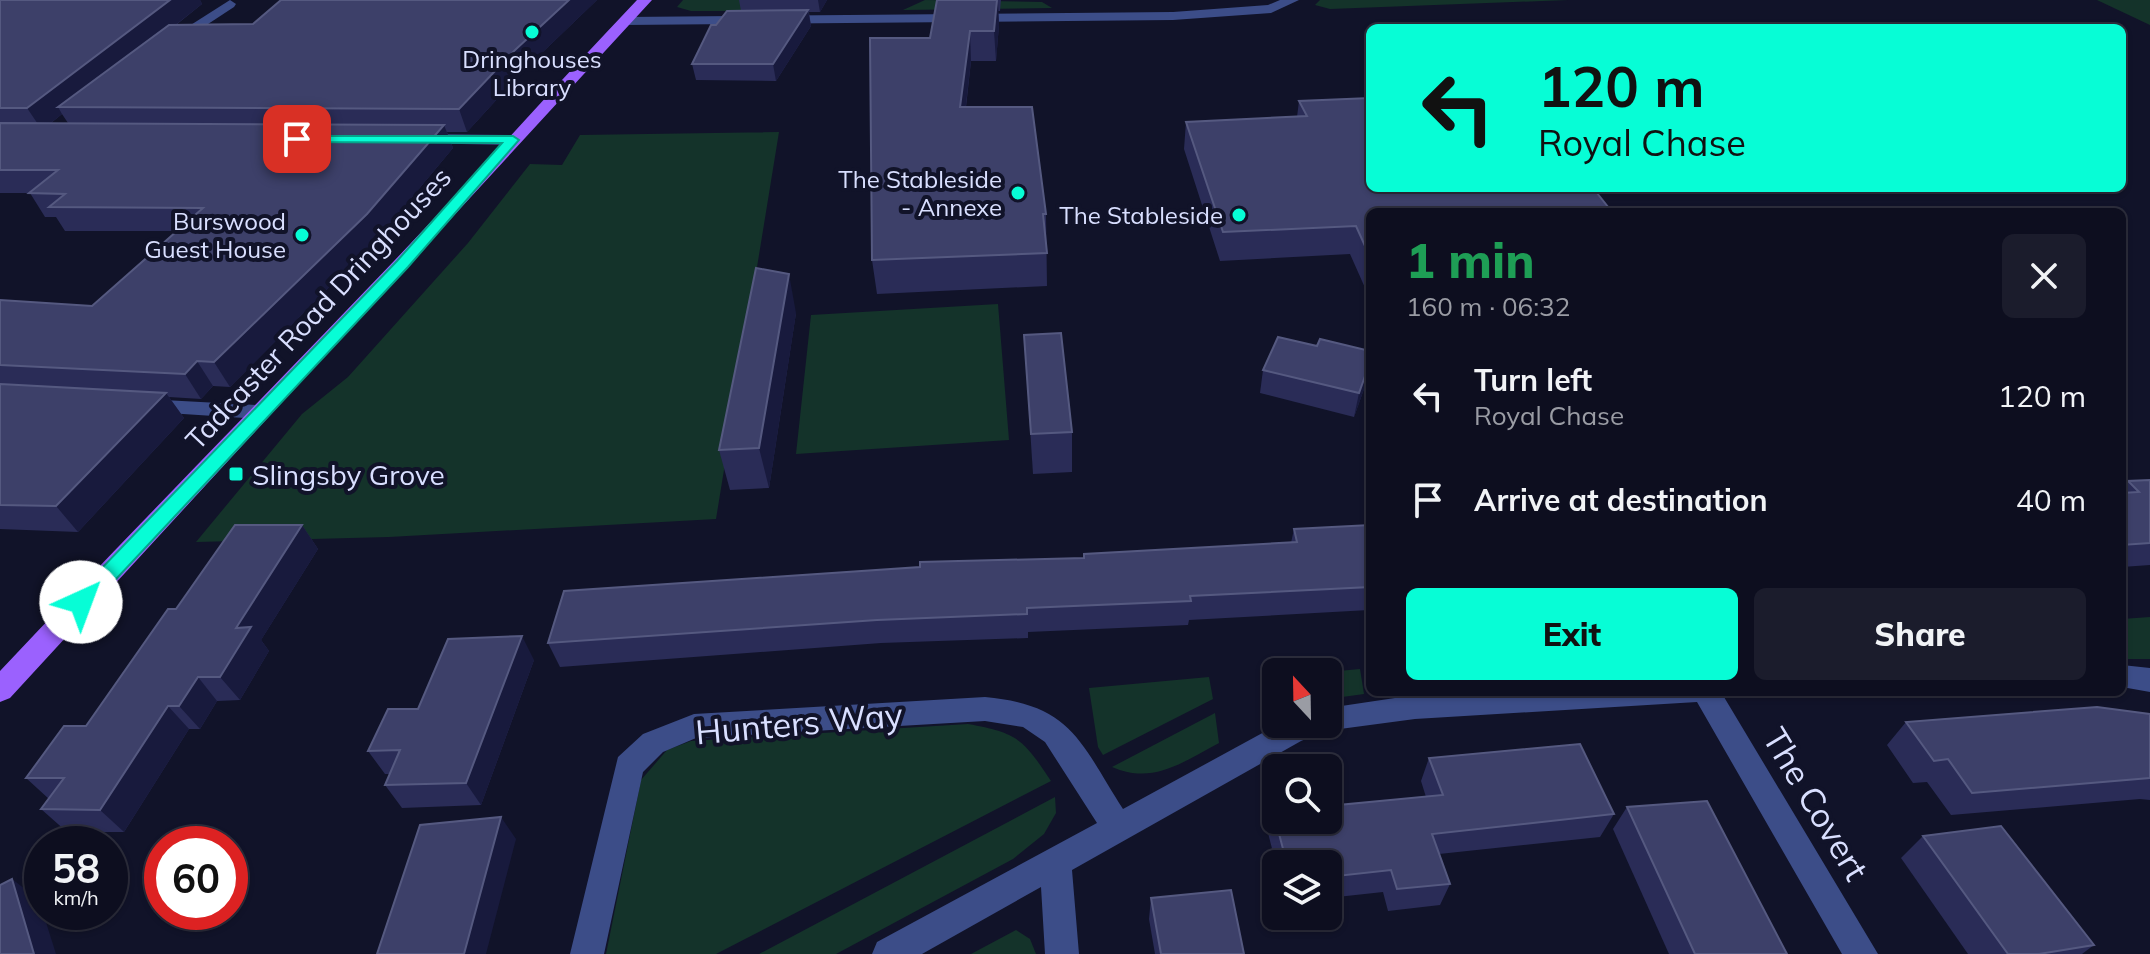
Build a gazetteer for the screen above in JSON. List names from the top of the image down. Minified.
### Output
{"streets":{"main road":["Tadcaster Road Dringhouses"],"street":["Hunters Way","The Covert"]},"places":{"other":["Dringhouses Library","The Stableside - Annexe","The Stableside","Burswood Guest House"],"transit":["Slingsby Grove"]},"north":"top","page":{"turn":["120 m","Royal Chase"],"heading":["1 min","160 m · 06:32"],"list":[{"name":"Turn left","note":"Royal Chase","value":"120 m"},{"name":"Arrive at destination","value":"40 m"}],"buttons":["Exit","Share"],"speed":"58 km/h","limit":"60"}}
